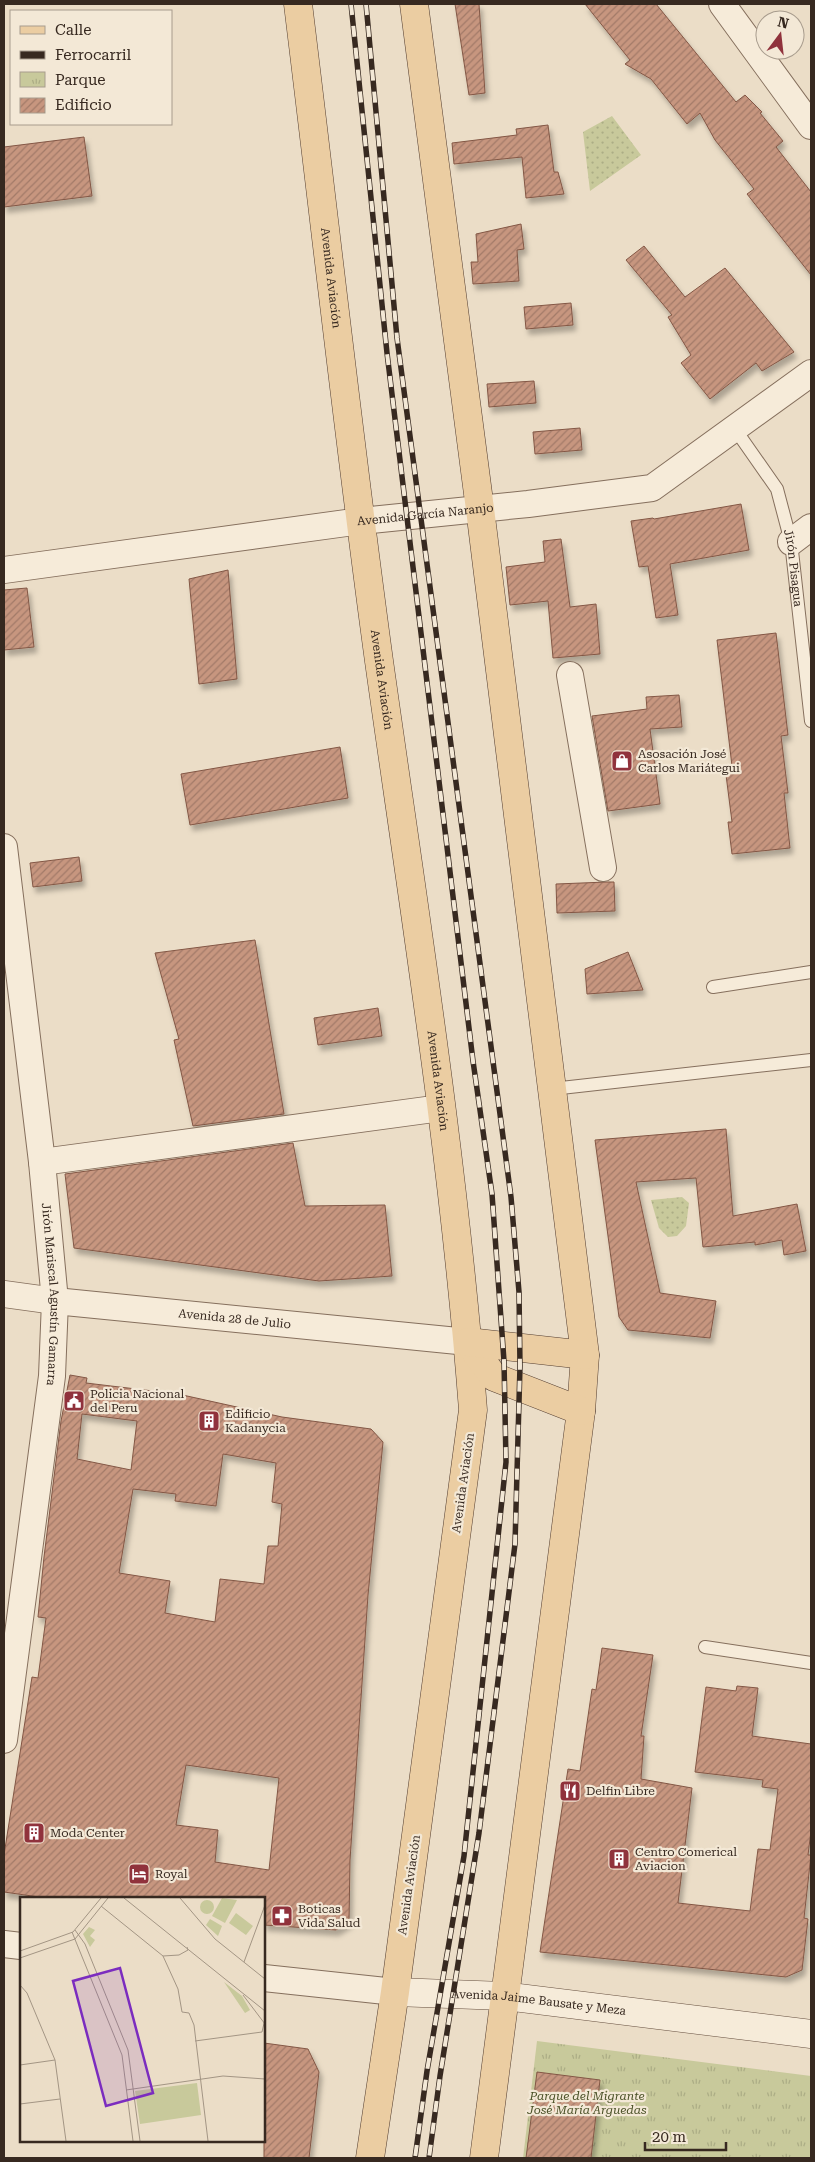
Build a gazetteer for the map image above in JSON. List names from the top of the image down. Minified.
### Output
{"streets":{"main road":["Avenida Aviación","Avenida 28 de Julio"],"street":["Avenida García Naranjo","Jirón Mariscal Agustín Gamarra","Avenida Jaime Bausate y Meza"],"lane":["Jirón Pisagua"]},"crossings":[["Avenida Aviación","Avenida García Naranjo"],["Avenida Aviación","Avenida 28 de Julio"],["Avenida Aviación","Avenida Jaime Bausate y Meza"],["Avenida García Naranjo","Jirón Pisagua"],["Jirón Mariscal Agustín Gamarra","Avenida 28 de Julio"]],"parks":["Parque del Migrante José María Arguedas"],"places":{"shop":["Asosación José Carlos Mariátegui"],"public building":["Policia Nacional del Peru"],"building":["Edificio Kadanycia","Moda Center","Centro Comerical Aviacion"],"restaurant":["Delfin Libre"],"hotel":["Royal"],"pharmacy":["Boticas Vida Salud"]},"legend":["Calle","Ferrocarril","Parque","Edificio"],"scale_bar":"20 m","north":"top"}
